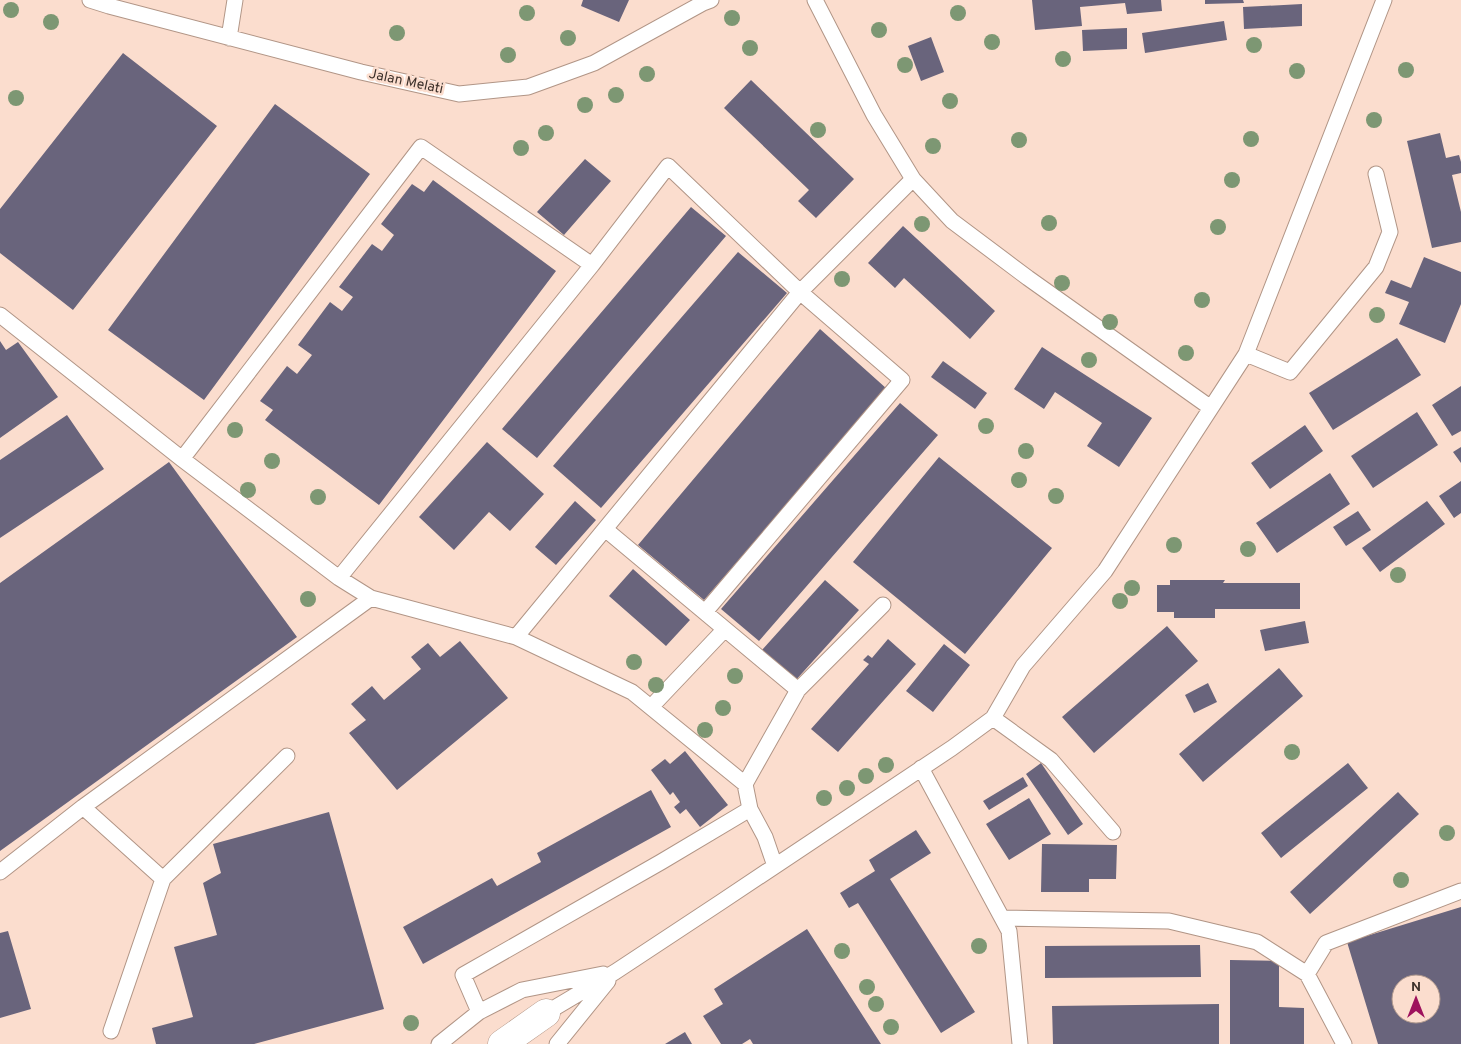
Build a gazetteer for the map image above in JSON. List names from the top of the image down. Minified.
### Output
{"streets":{"lane":["Jalan Melati"]},"north":"top"}
